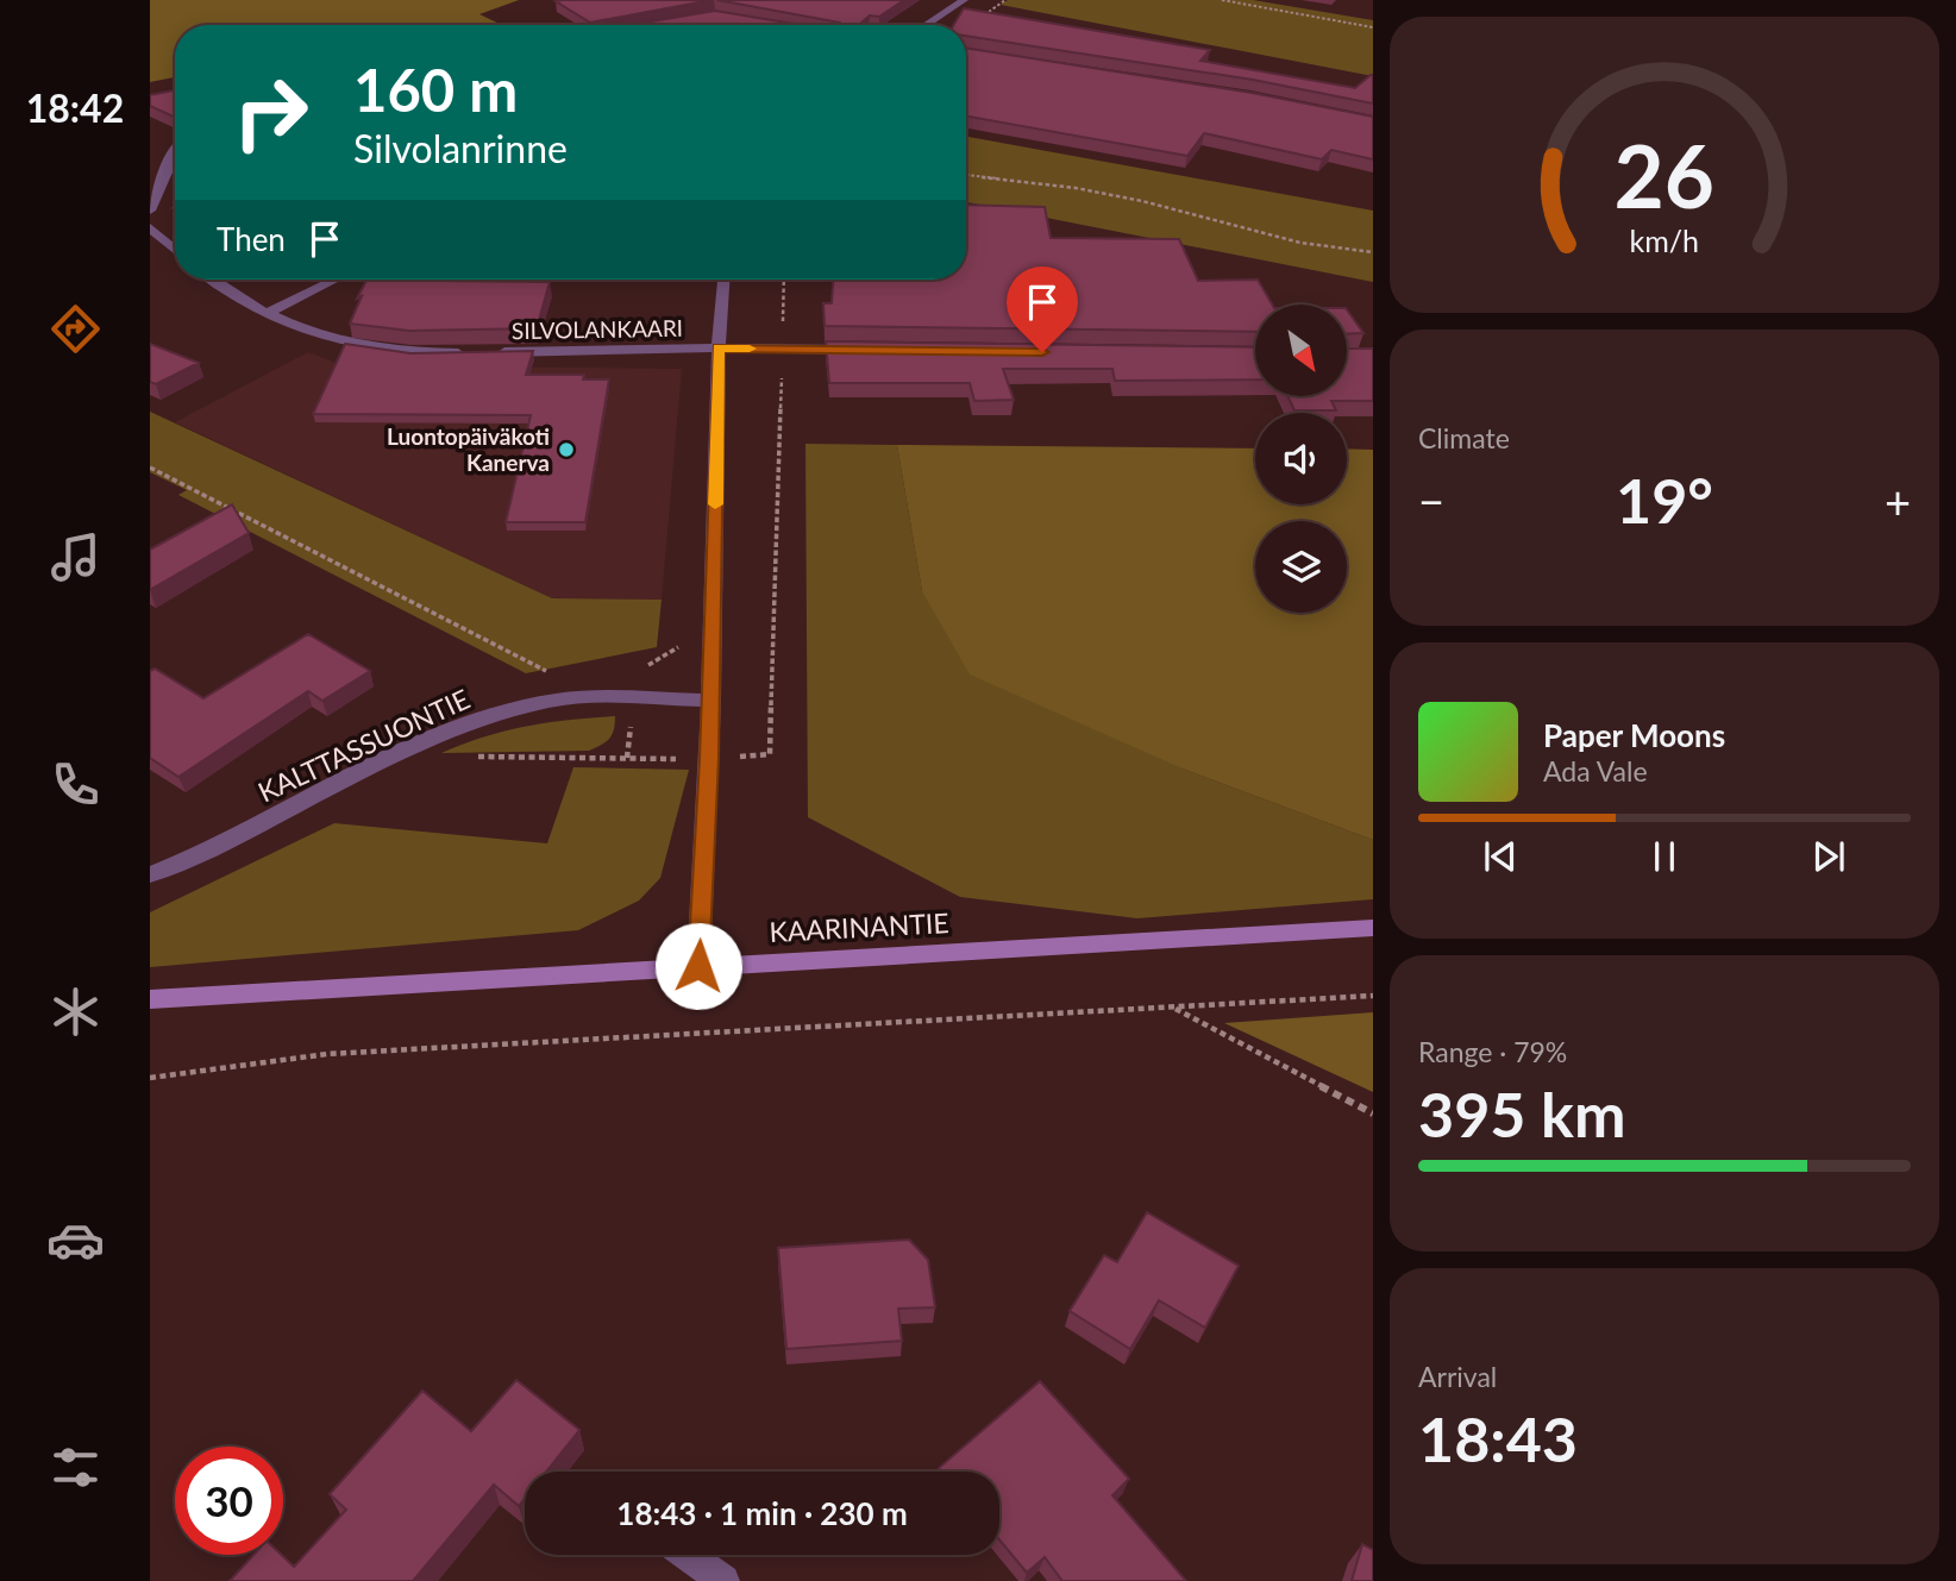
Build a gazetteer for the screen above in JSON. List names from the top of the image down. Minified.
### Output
{"streets":{"main road":["KAARINANTIE"],"street":["SILVOLANKAARI","KALTTASSUONTIE"]},"places":["Luontopäiväkoti Kanerva"],"north":"bottom right","page":{"tabs":"18:42","turn":["160 m","Silvolanrinne"],"then":"Then","tile":["Climate",["Range · 79%","395 km"],["Arrival","18:43"]],"heat":["−","19°","+"],"song":["Paper Moons","Ada Vale"],"limit":"30","trip":"18:43 · 1 min · 230 m","gauge":["26","km/h"]}}
